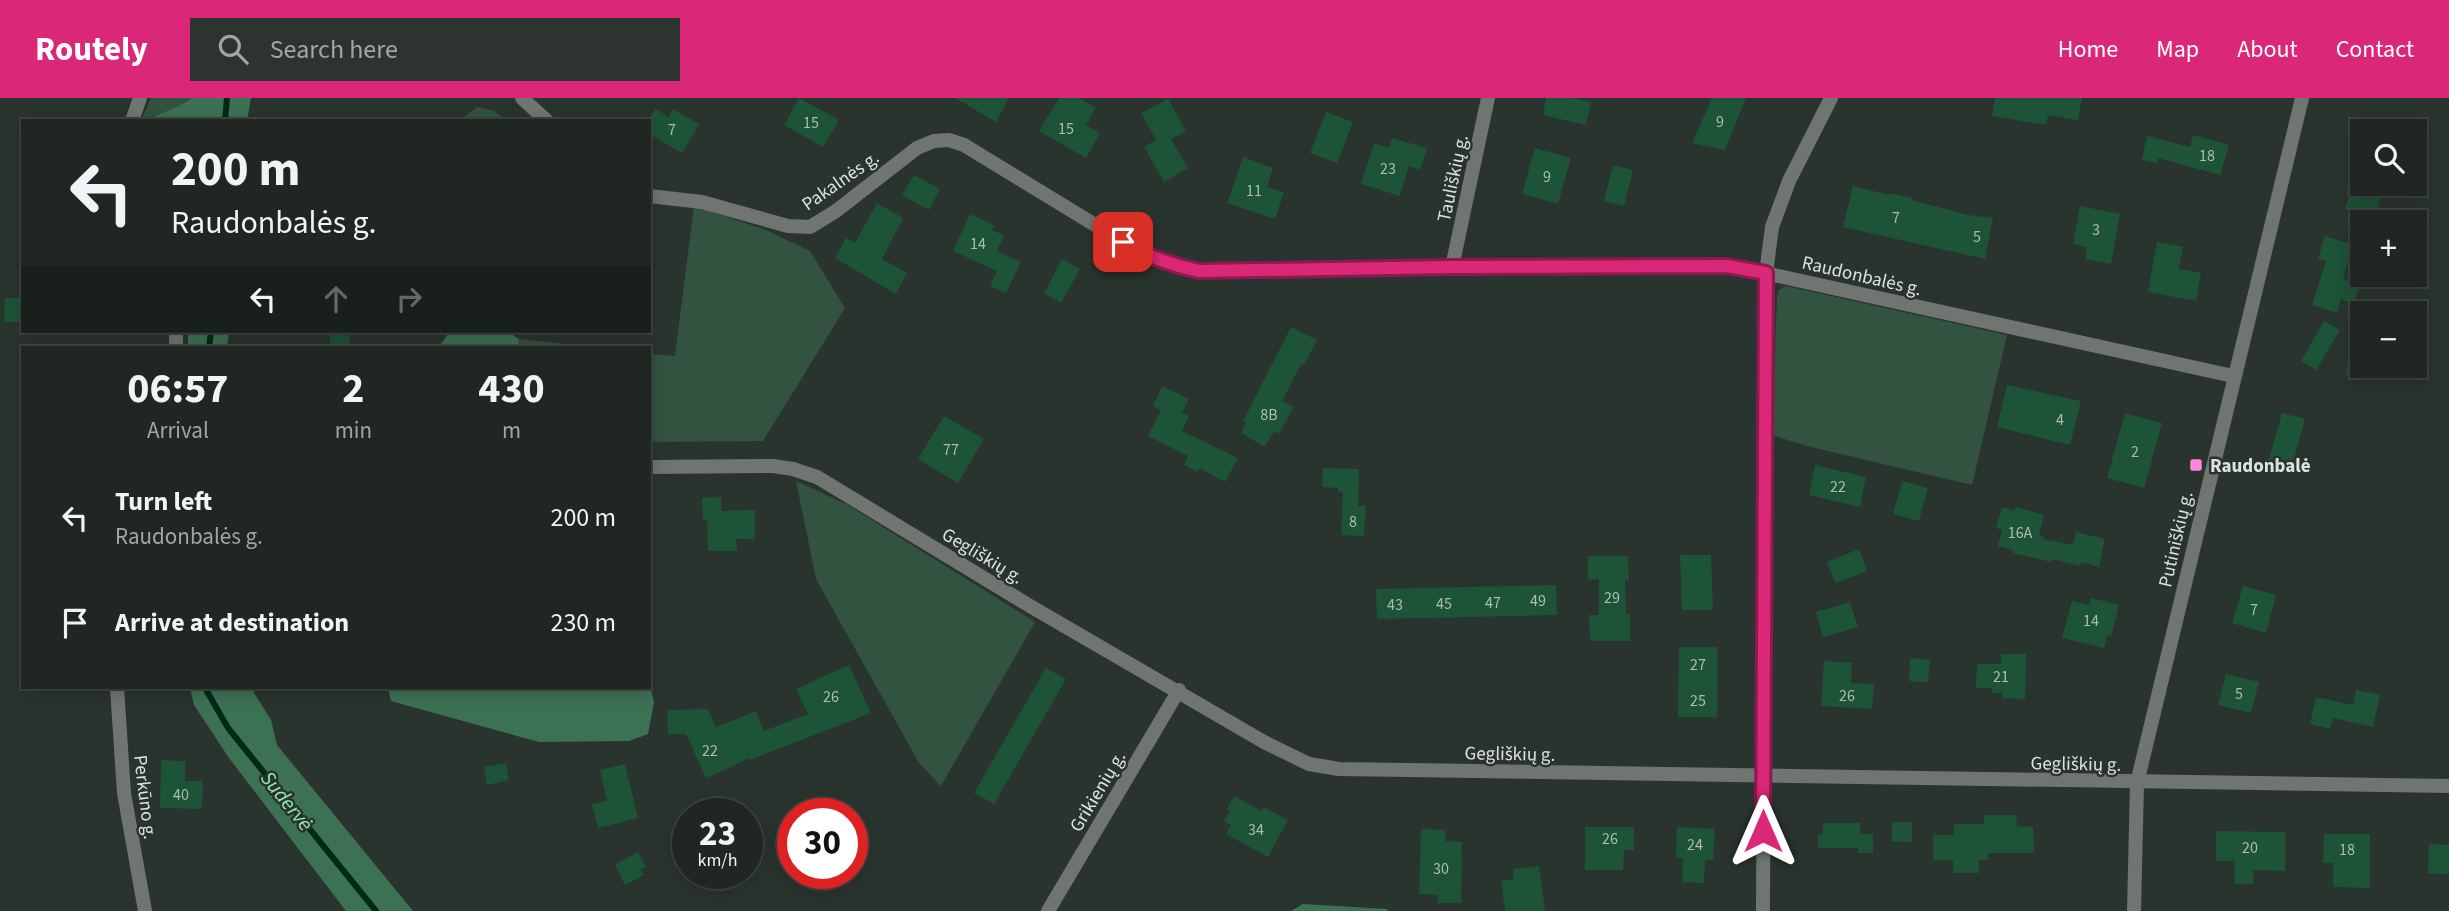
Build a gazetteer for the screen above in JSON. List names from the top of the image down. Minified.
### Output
{"streets":{"street":["Tauliškių g.","Pakalnės g.","Raudonbalės g.","Putiniškių g.","Gegliškių g.","Grikienių g.","Perkūno g."]},"crossings":[["Tauliškių g.","Raudonbalės g."],["Pakalnės g.","Raudonbalės g."],["Raudonbalės g.","Putiniškių g."],["Putiniškių g.","Gegliškių g."],["Gegliškių g.","Grikienių g."]],"water":["Sudervė"],"places":{"transit":["Raudonbalė"]},"house_numbers":["9","15","15","7","18","23","9","11","7","3","5","14","8B","4","77","2","22","8","16A","29","49","47","45","43","7","14","27","21","5","26","26","25","22","40","34","26","24","20","18","30"],"page":{"header":"Routely","search":"Search here","nav":["Home","Map","About","Contact"],"map_buttons":["+","−"],"turn":["200 m","Raudonbalės g."],"eta":["06:57","Arrival","2","min","430","m"],"list":[{"name":"Turn left","note":"Raudonbalės g.","value":"200 m"},{"name":"Arrive at destination","value":"230 m"}],"speed":"23 km/h","limit":"30"}}
